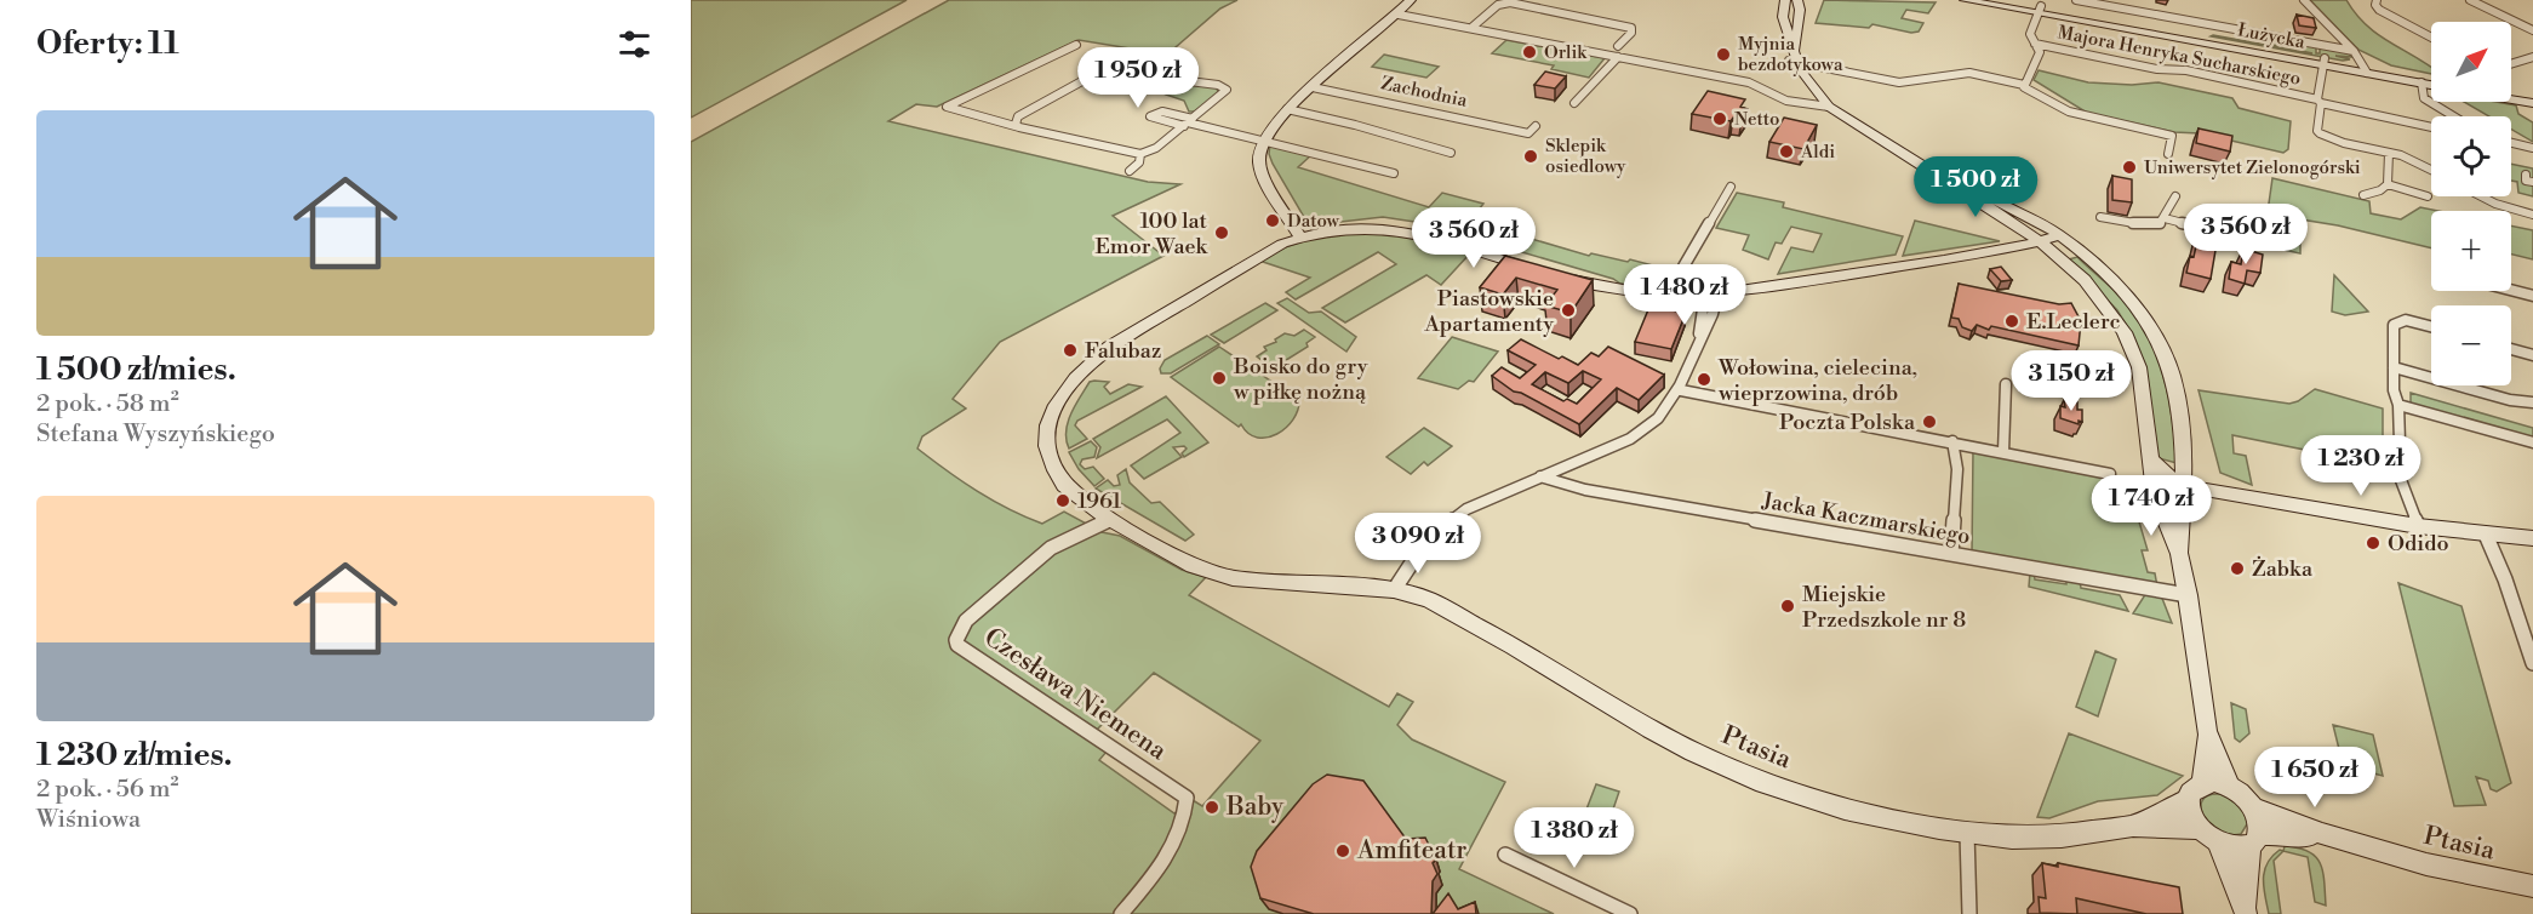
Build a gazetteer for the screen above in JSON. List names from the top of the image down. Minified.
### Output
{"streets":{"street":["Łużycka","Majora Henryka Sucharskiego","Zachodnia","Jacka Kaczmarskiego","Czesława Niemena","Ptasia"]},"crossings":[["Czesława Niemena","Ptasia"]],"places":["Orlik","Myjnia bezdotykowa","Netto","Aldi","Sklepik osiedlowy","Uniwersytet Zielonogórski","Datow","100 lat Emor Waek","Piastowskie Apartamenty","E.Leclerc","Falubaz","Boisko do gry w piłkę nożną","Wołowina, cielecina, wieprzowina, drób","Poczta Polska","1961","Odido","Żabka","Miejskie Przedszkole nr 8","Baby","Amfiteatr"],"north":"top right","page":{"heading":"Oferty: 11","map_buttons":["+","−"],"price":["1 950 zł","1 500 zł","3 560 zł","3 560 zł","1 480 zł","3 150 zł","1 230 zł","1 740 zł","3 090 zł","1 650 zł","1 380 zł"],"list":[{"name":"1 500 zł/mies.","note":"2 pok. · 58 m² · Stefana Wyszyńskiego"},{"name":"1 230 zł/mies.","note":"2 pok. · 56 m² · Wiśniowa"}]}}
